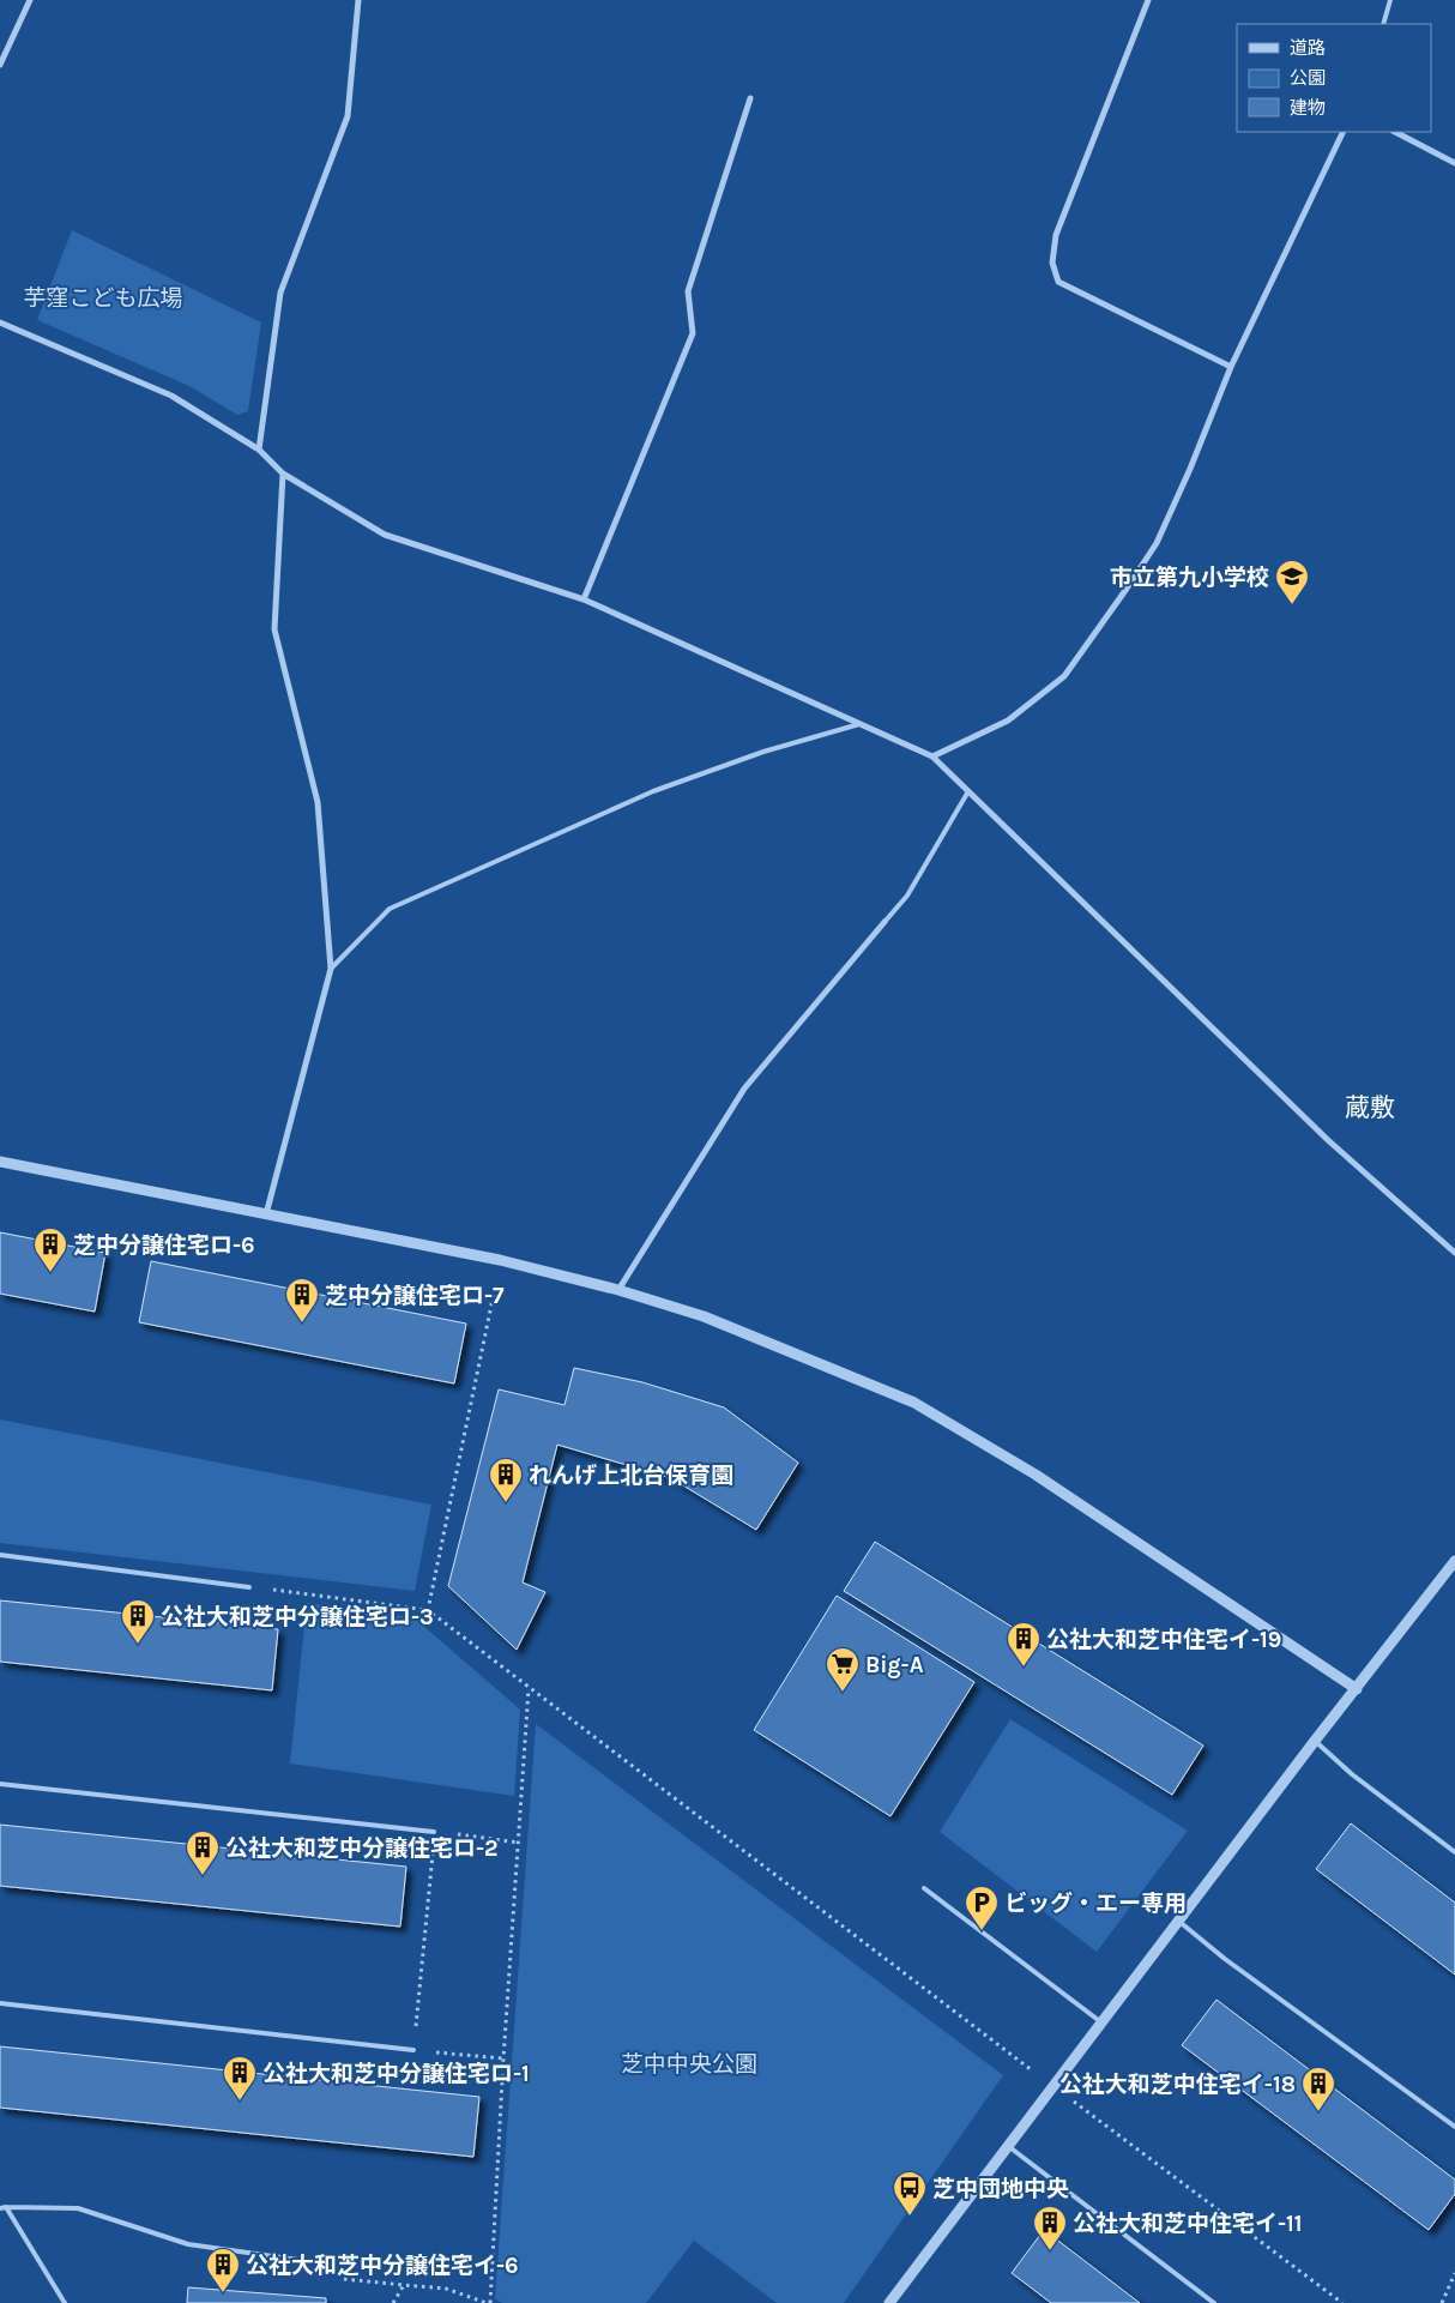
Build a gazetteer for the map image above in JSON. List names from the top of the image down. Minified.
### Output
{"districts":["蔵敷"],"parks":["芋窪こども広場","芝中中央公園"],"places":{"school or university":["市立第九小学校"],"building":["芝中分譲住宅ロ-6","芝中分譲住宅ロ-7","れんげ上北台保育園","公社大和芝中分譲住宅ロ-3","公社大和芝中住宅イ-19","公社大和芝中分譲住宅ロ-2","公社大和芝中分譲住宅ロ-1","公社大和芝中住宅イ-18","公社大和芝中住宅イ-11","公社大和芝中分譲住宅イ-6"],"supermarket":["Big-A"],"parking":["ビッグ・エー専用"],"bus stop":["芝中団地中央"]},"legend":["道路","公園","建物"]}
